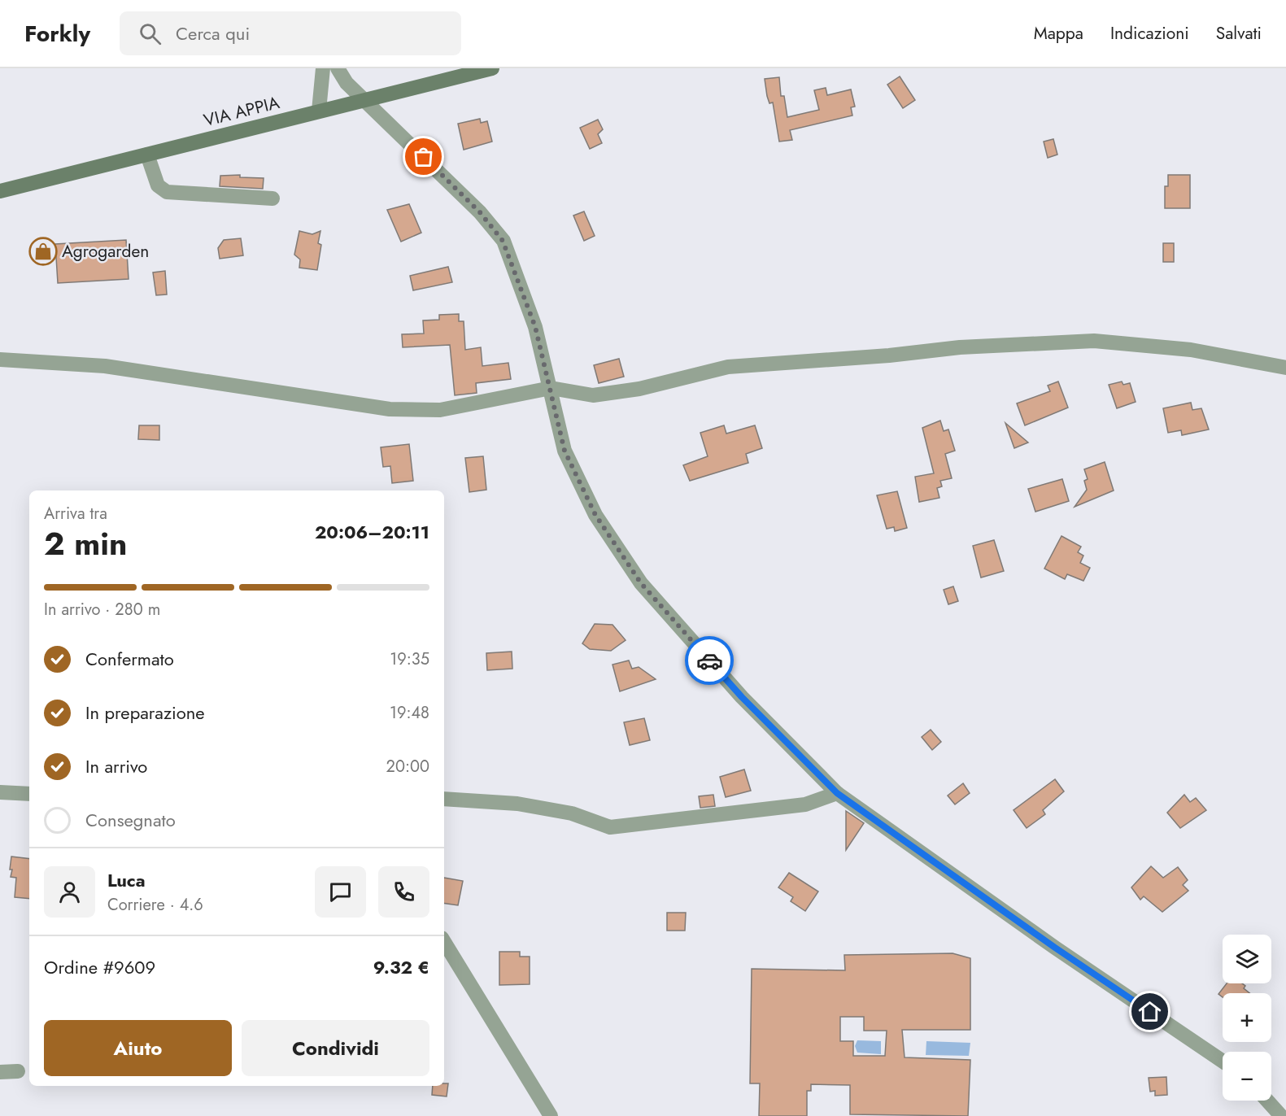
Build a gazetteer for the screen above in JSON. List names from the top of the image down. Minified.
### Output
{"streets":{"main road":["VIA APPIA"]},"places":{"shop":["Agrogarden"]},"page":{"header":"Forkly","search":"Cerca qui","nav":["Mappa","Indicazioni","Salvati"],"heading":["2 min","Arriva tra","20:06–20:11"],"panel":["Luca","Corriere · 4.6","Ordine #9609","9.32 €"],"bar":"In arrivo · 280 m","list":[["Confermato","19:35"],["In preparazione","19:48"],["In arrivo","20:00"],"Consegnato"],"map_buttons":["+","−"],"buttons":["Aiuto","Condividi"]}}
